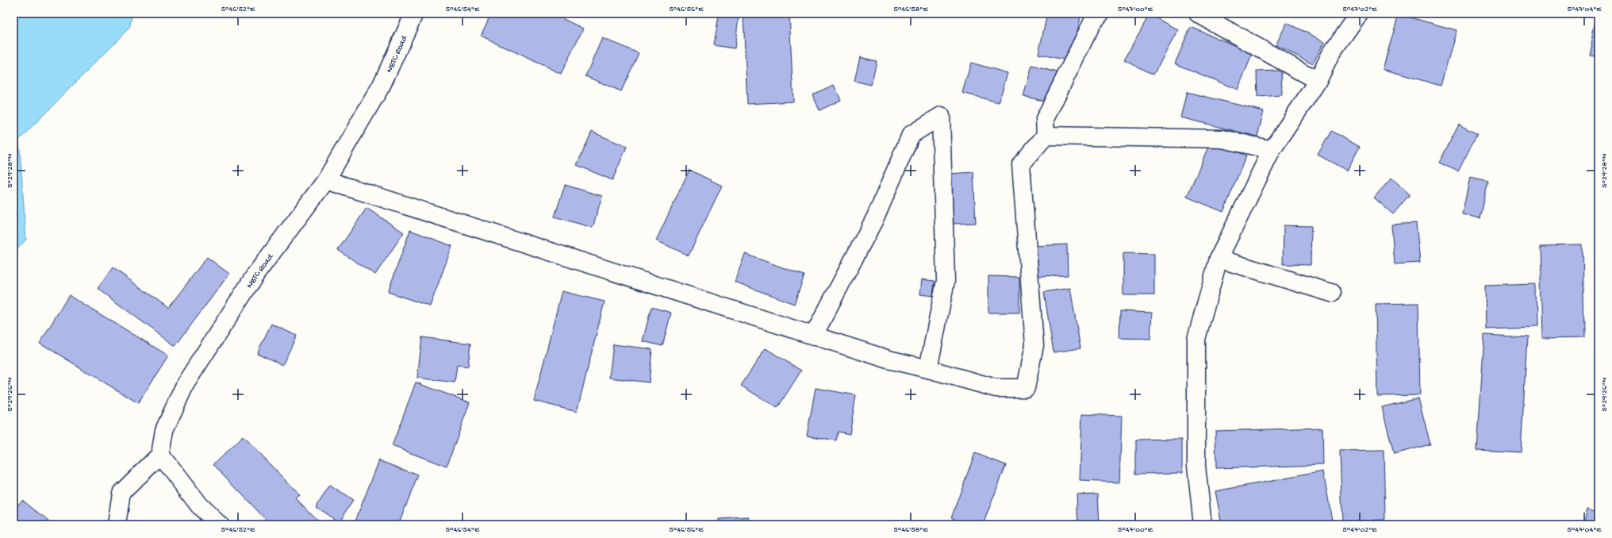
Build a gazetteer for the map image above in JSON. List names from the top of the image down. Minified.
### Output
{"streets":{"street":["NBTC Road"]},"coordinates":["5°46'52\"E","5°46'54\"E","5°46'56\"E","5°46'58\"E","5°47'00\"E","5°47'02\"E","5°47'04\"E","5°29'28\"N","5°29'26\"N"]}
